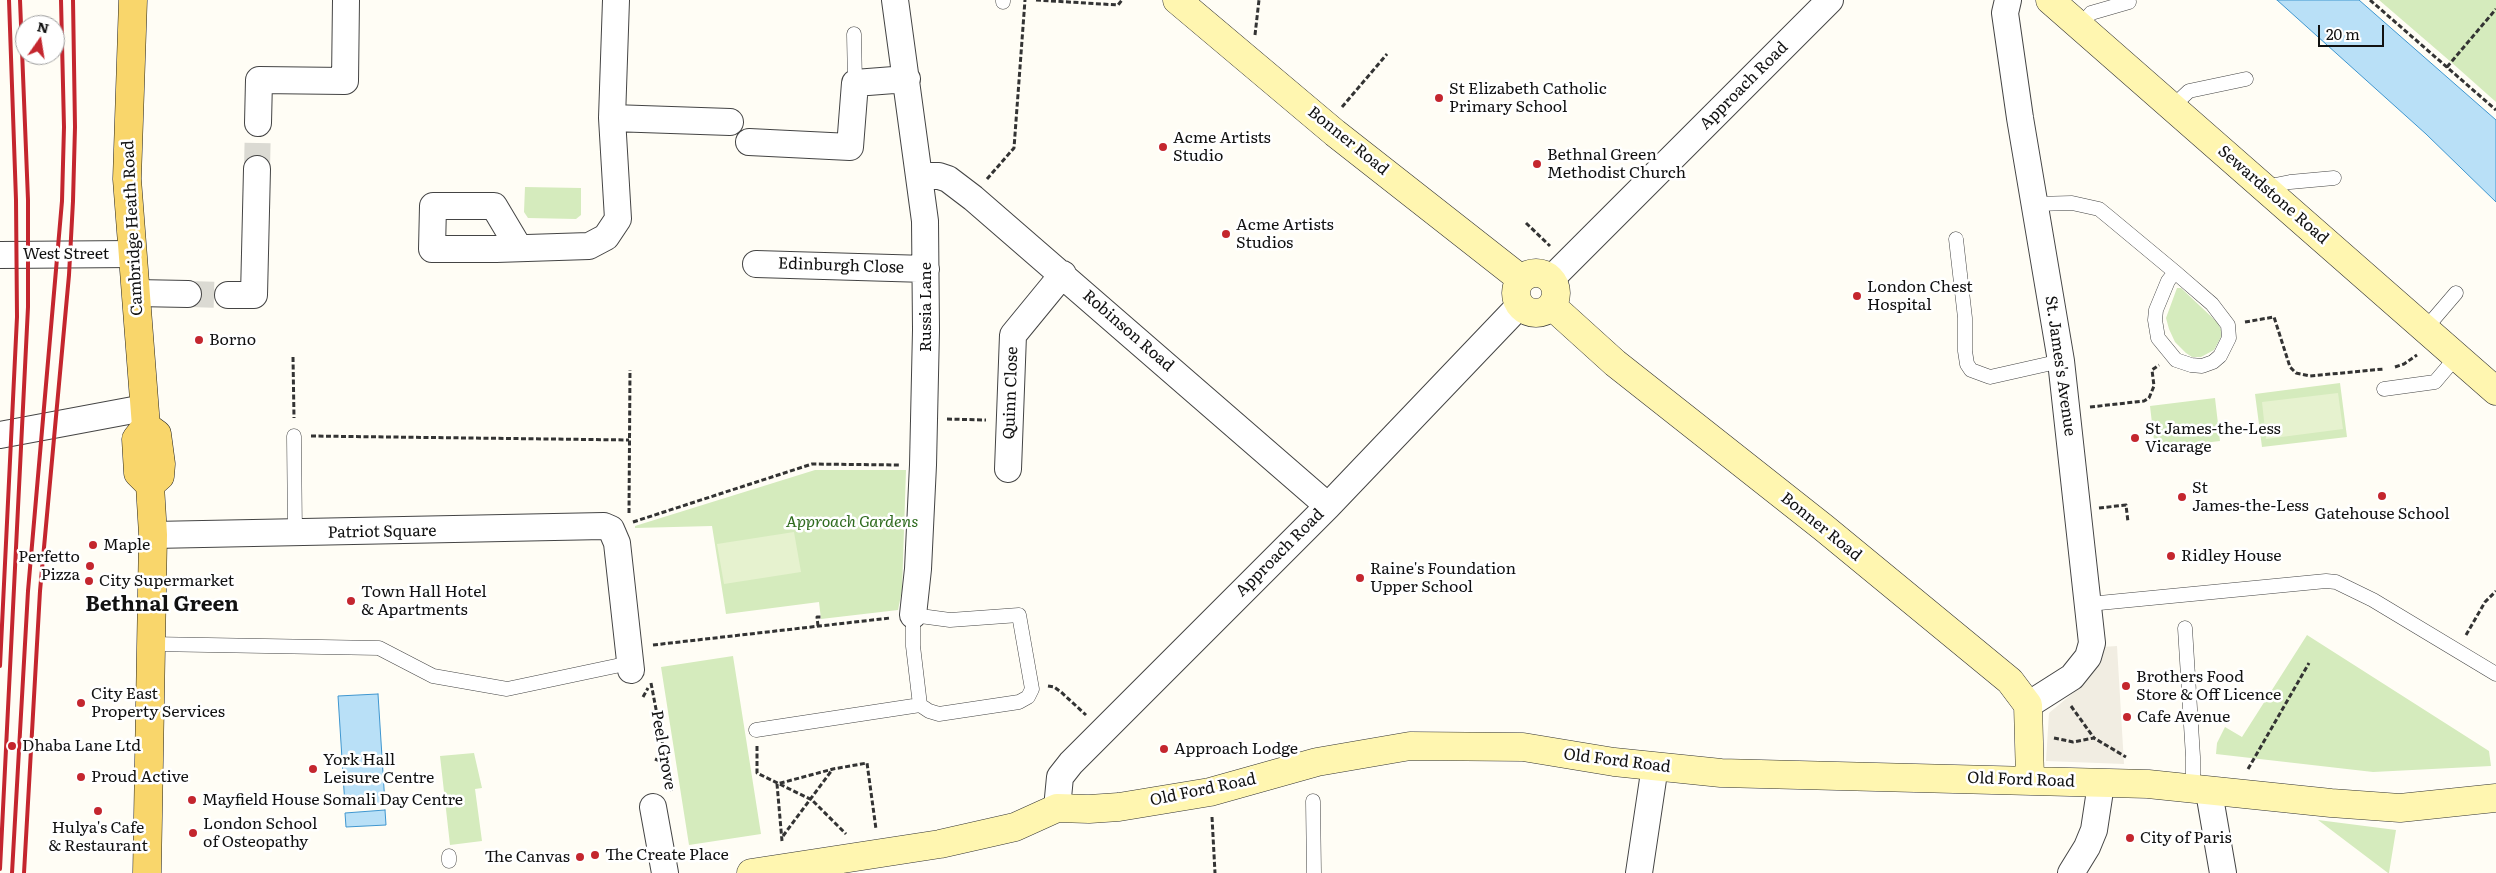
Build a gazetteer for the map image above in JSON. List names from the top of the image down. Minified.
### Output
{"streets":{"main road":["Bonner Road","Sewardstone Road","Cambridge Heath Road","Old Ford Road"],"street":["Approach Road","West Street","Edinburgh Close","Russia Lane","Robinson Road","St. James's Avenue","Quinn Close","Patriot Square","Peel Grove"]},"crossings":[["Approach Road","Bonner Road"],["Approach Road","Robinson Road"],["Approach Road","Old Ford Road"],["Bonner Road","St. James's Avenue"],["Cambridge Heath Road","West Street"],["Cambridge Heath Road","Patriot Square"],["Edinburgh Close","Russia Lane"],["Russia Lane","Robinson Road"],["Robinson Road","Quinn Close"],["Patriot Square","Peel Grove"]],"districts":["Bethnal Green"],"parks":["Approach Gardens"],"places":["St Elizabeth Catholic Primary School","Acme Artists Studio","Bethnal Green Methodist Church","Acme Artists Studios","London Chest Hospital","Borno","St James-the-Less Vicarage","Gatehouse School","St James-the-Less","Maple","Ridley House","Perfetto Pizza","Raine's Foundation Upper School","City Supermarket","Town Hall Hotel & Apartments","Brothers Food Store & Off Licence","City East Property Services","Cafe Avenue","Dhaba Lane Ltd","Approach Lodge","York Hall Leisure Centre","Proud Active","Mayfield House Somali Day Centre","Hulya's Cafe & Restaurant","London School of Osteopathy","City of Paris","The Create Place","The Canvas"],"scale_bar":"20 m","north":"top"}
